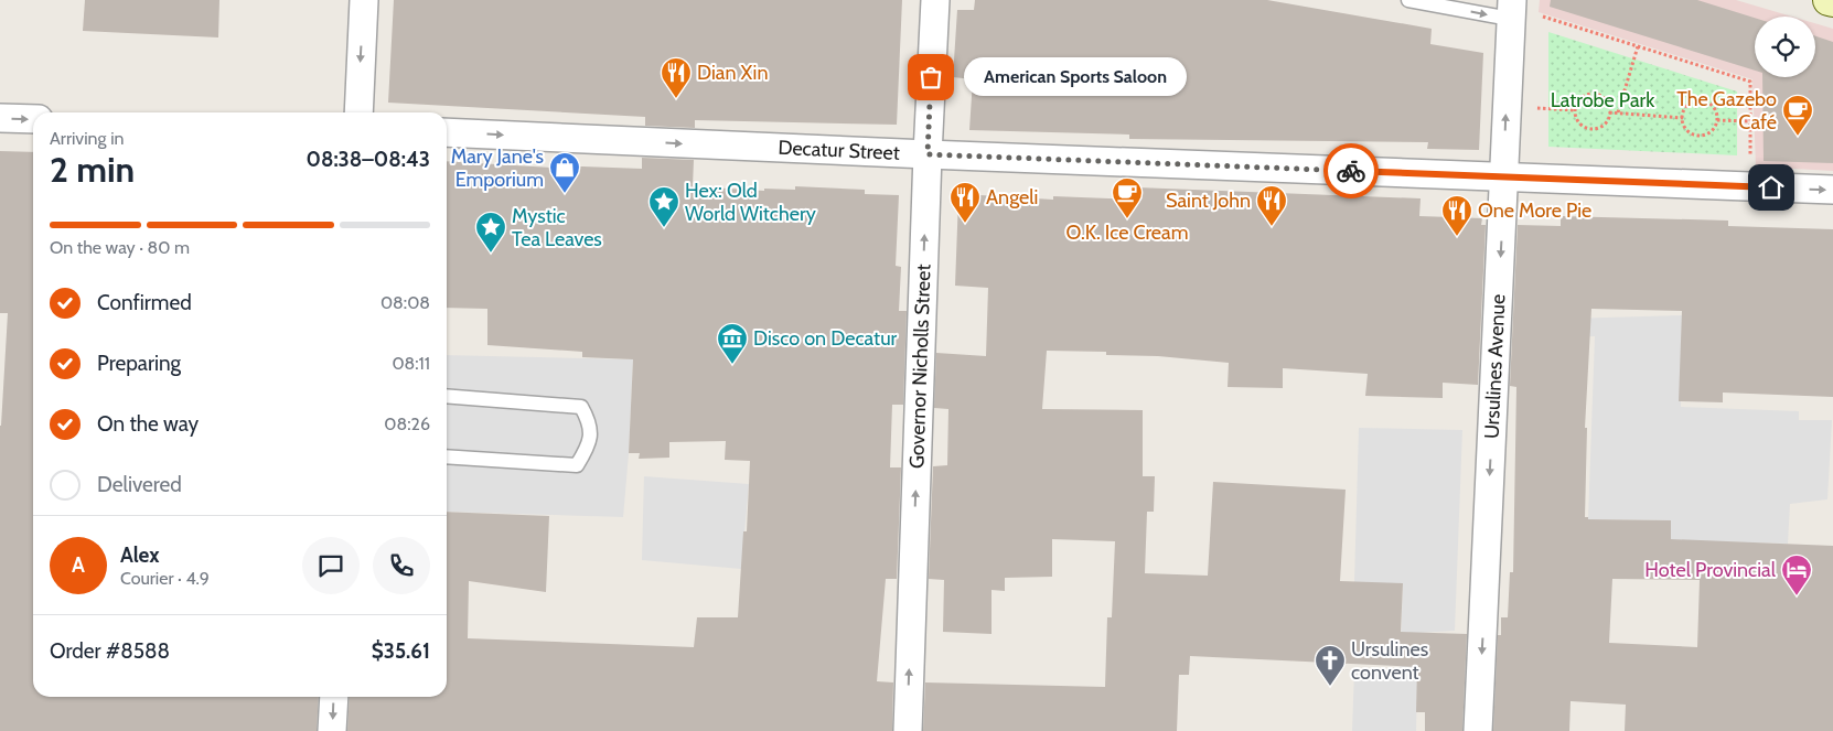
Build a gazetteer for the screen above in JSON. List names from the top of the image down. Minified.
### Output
{"streets":{"street":["Decatur Street","Governor Nicholls Street","Ursulines Avenue"]},"crossings":[["Decatur Street","Governor Nicholls Street"],["Decatur Street","Ursulines Avenue"]],"one_way":["Decatur Street","Governor Nicholls Street"],"parks":["Latrobe Park"],"places":{"other":["American Sports Saloon"],"restaurant":["Dian Xin","Angeli","Saint John","One More Pie"],"cafe":["The Gazebo Café","O.K. Ice Cream"],"shop":["Mary Jane's Emporium"],"place":["Hex: Old World Witchery","Mystic Tea Leaves"],"museum":["Disco on Decatur"],"hotel":["Hotel Provincial"],"church":["Ursulines convent"]},"page":{"bubble":"American Sports Saloon","heading":["2 min","Arriving in","08:38–08:43"],"panel":["Alex","Courier · 4.9","Order #8588","$35.61"],"bar":"On the way · 80 m","list":[["Confirmed","08:08"],["Preparing","08:11"],["On the way","08:26"],"Delivered"],"round":"A"}}
